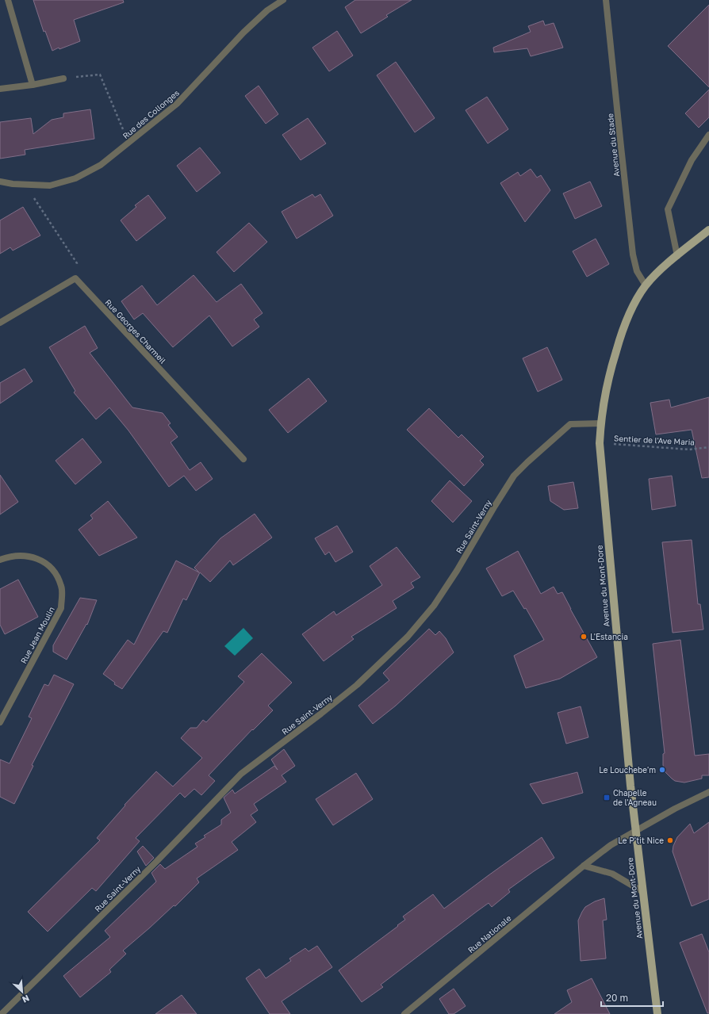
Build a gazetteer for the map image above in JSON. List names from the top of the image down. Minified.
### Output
{"streets":{"main road":["Avenue du Mont-Dore"],"street":["Rue des Collonges","Avenue du Stade","Rue Georges Charmeil","Rue Saint-Verny","Rue Jean Moulin","Rue Nationale"],"path":["Sentier de l'Ave Maria"]},"crossings":[["Avenue du Stade","Avenue du Mont-Dore"],["Sentier de l'Ave Maria","Avenue du Mont-Dore"],["Rue Saint-Verny","Avenue du Mont-Dore"],["Avenue du Mont-Dore","Rue Nationale"]],"places":{"other":["L'Estancia","Le Louchebe'm","Le P'tit Nice"],"transit":["Chapelle de l'Agneau"]},"scale_bar":"20 m","north":"bottom right"}
